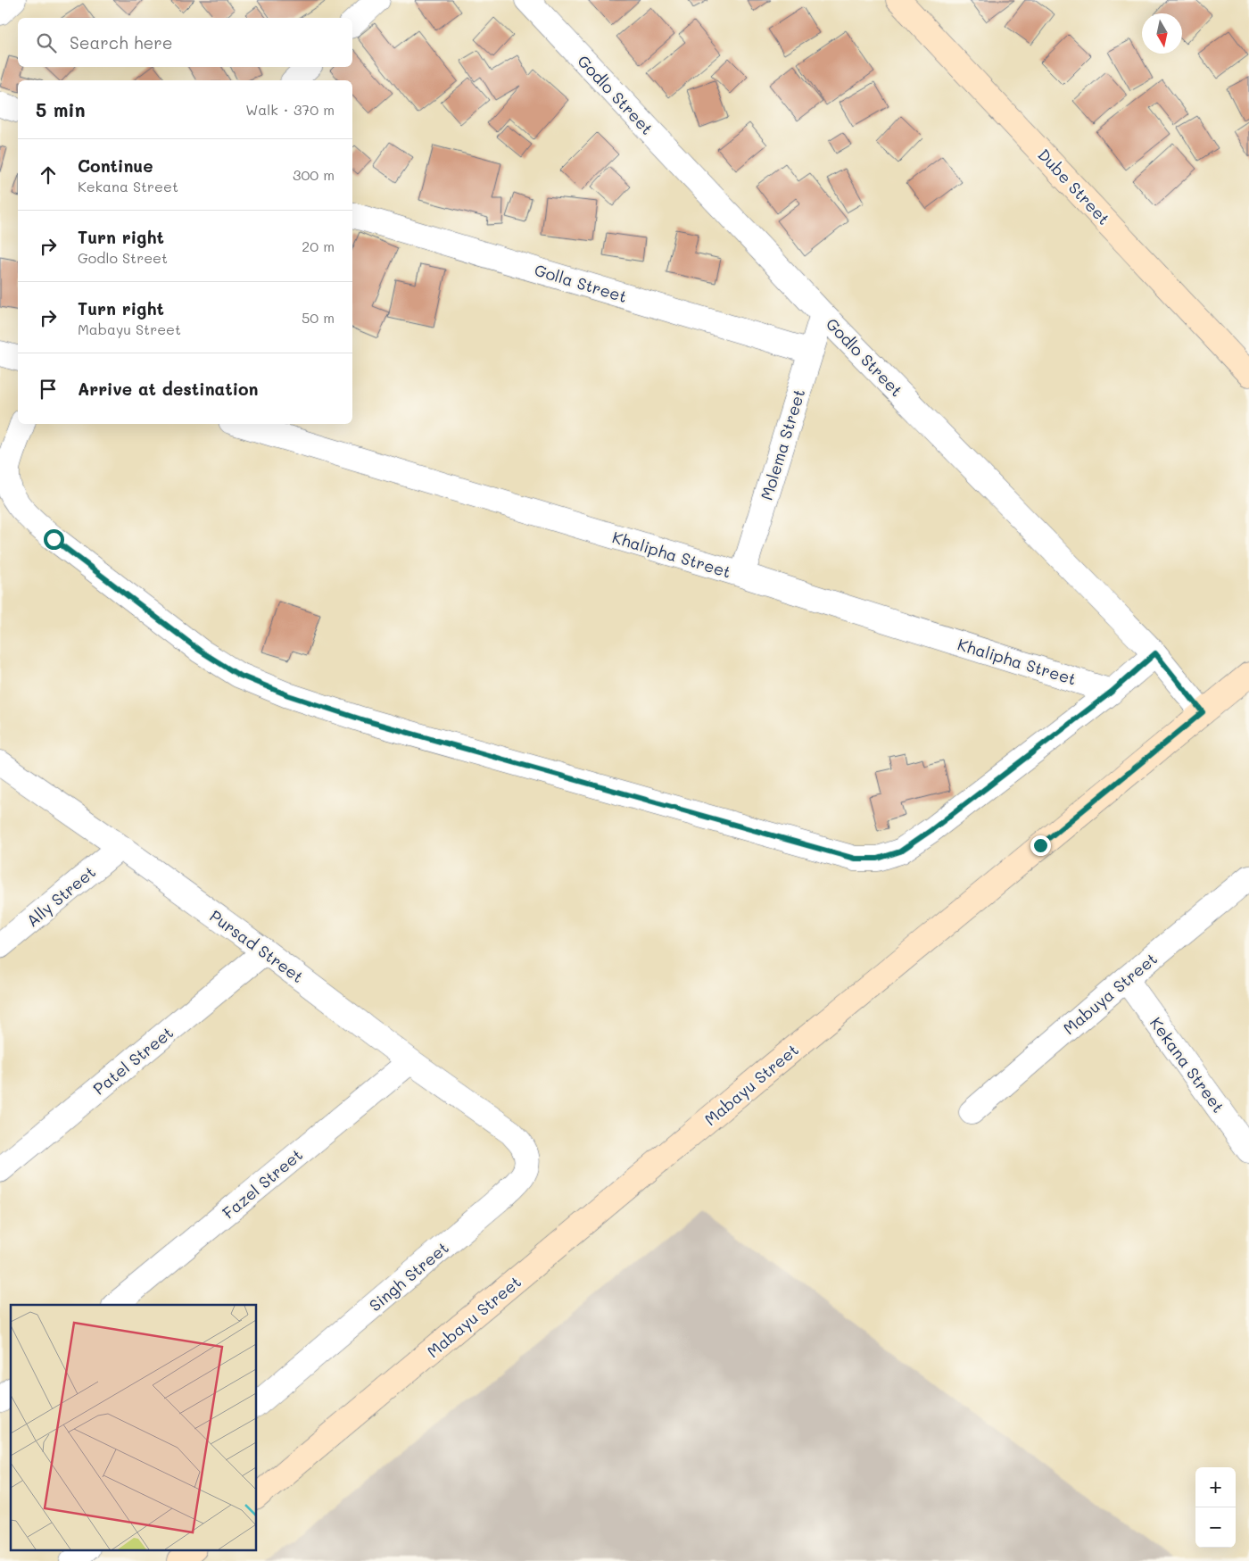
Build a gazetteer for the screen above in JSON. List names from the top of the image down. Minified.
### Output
{"streets":{"street":["Godlo Street","Dube Street","Golla Street","Molema Street","Khalipha Street","Ally Street","Pursad Street","Mabuya Street","Patel Street","Kekana Street","Mabayu Street","Fazel Street","Singh Street"]},"crossings":[["Godlo Street","Molema Street"],["Godlo Street","Mabayu Street"],["Golla Street","Molema Street"],["Molema Street","Khalipha Street"],["Ally Street","Pursad Street"],["Pursad Street","Patel Street"],["Pursad Street","Fazel Street"],["Pursad Street","Singh Street"],["Mabuya Street","Kekana Street"]],"north":"bottom","page":{"search":"Search here","heading":["5 min","Walk · 370 m"],"list":[["Continue","Kekana Street","300 m"],["Turn right","Godlo Street","20 m"],["Turn right","Mabayu Street","50 m"],"Arrive at destination"],"map_buttons":["+","−"]}}
